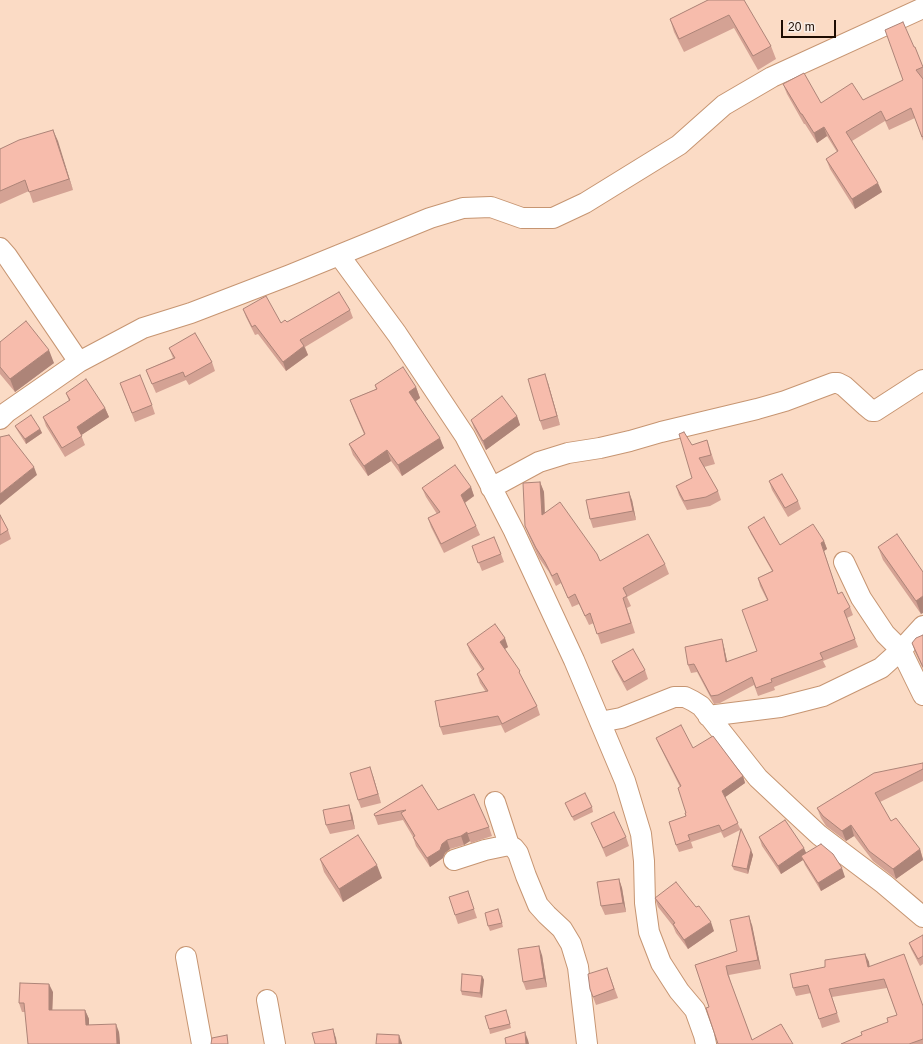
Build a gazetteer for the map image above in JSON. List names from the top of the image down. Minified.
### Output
{"scale_bar":"20 m"}
